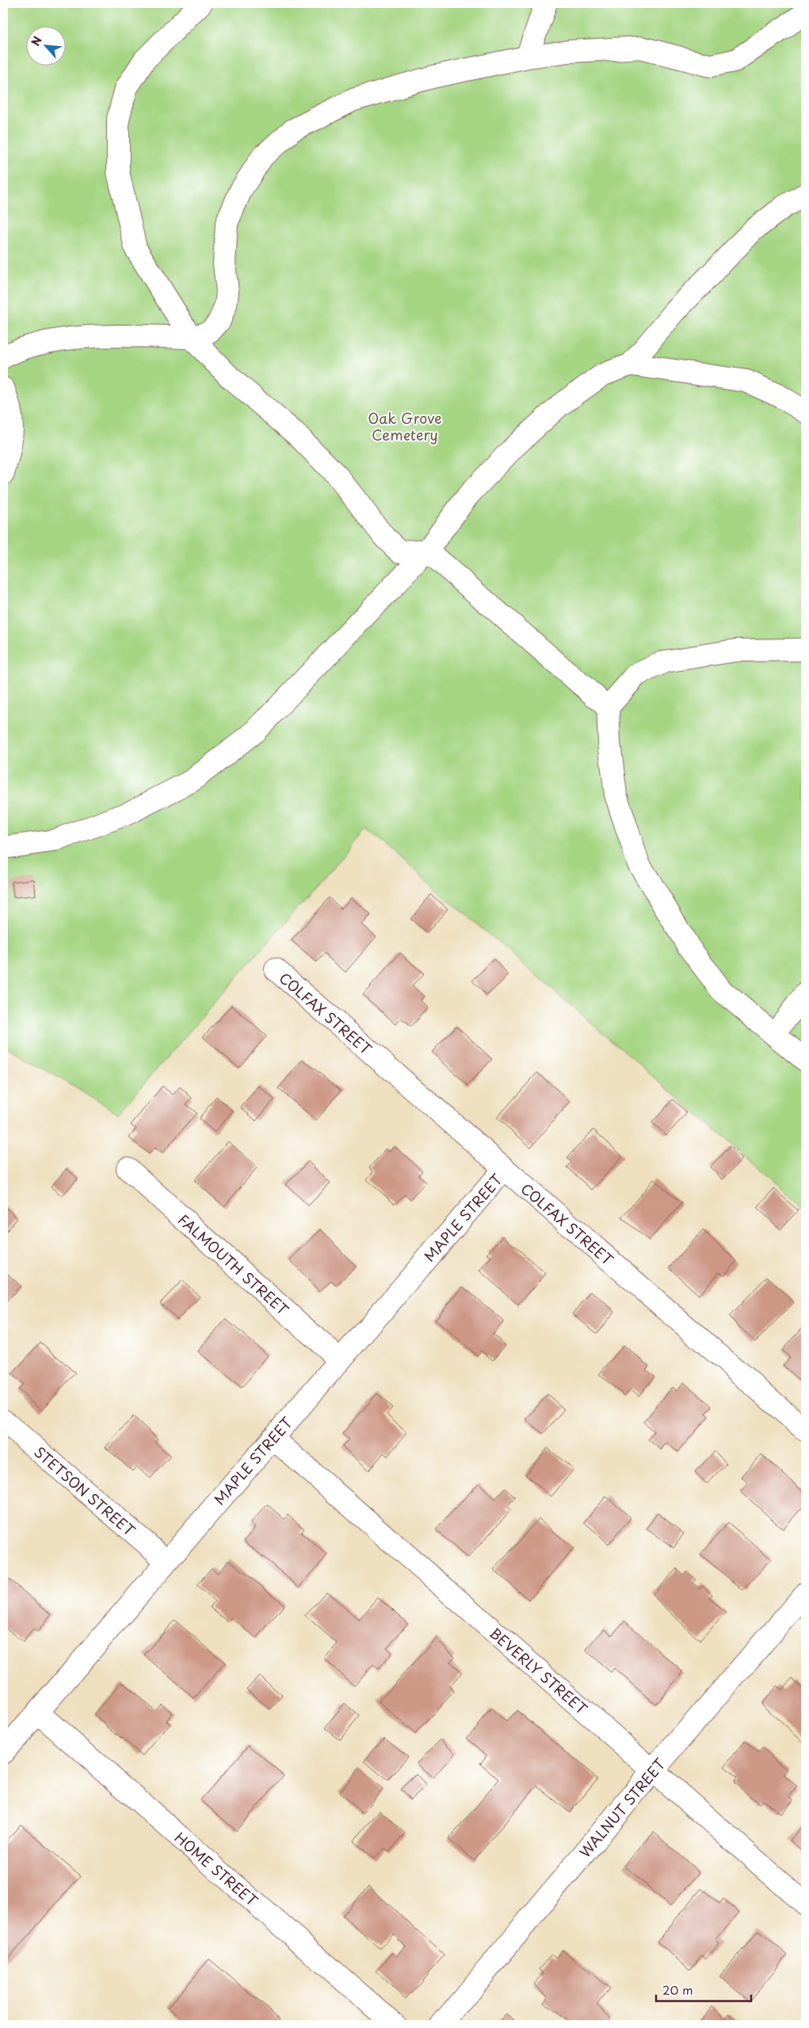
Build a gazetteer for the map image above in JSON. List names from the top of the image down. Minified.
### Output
{"streets":{"street":["COLFAX STREET","MAPLE STREET","FALMOUTH STREET","STETSON STREET","BEVERLY STREET","WALNUT STREET","HOME STREET"]},"crossings":[["COLFAX STREET","MAPLE STREET"],["MAPLE STREET","FALMOUTH STREET"],["MAPLE STREET","STETSON STREET"],["MAPLE STREET","BEVERLY STREET"],["MAPLE STREET","HOME STREET"],["BEVERLY STREET","WALNUT STREET"]],"parks":["Oak Grove Cemetery"],"scale_bar":"20 m","north":"top left"}
